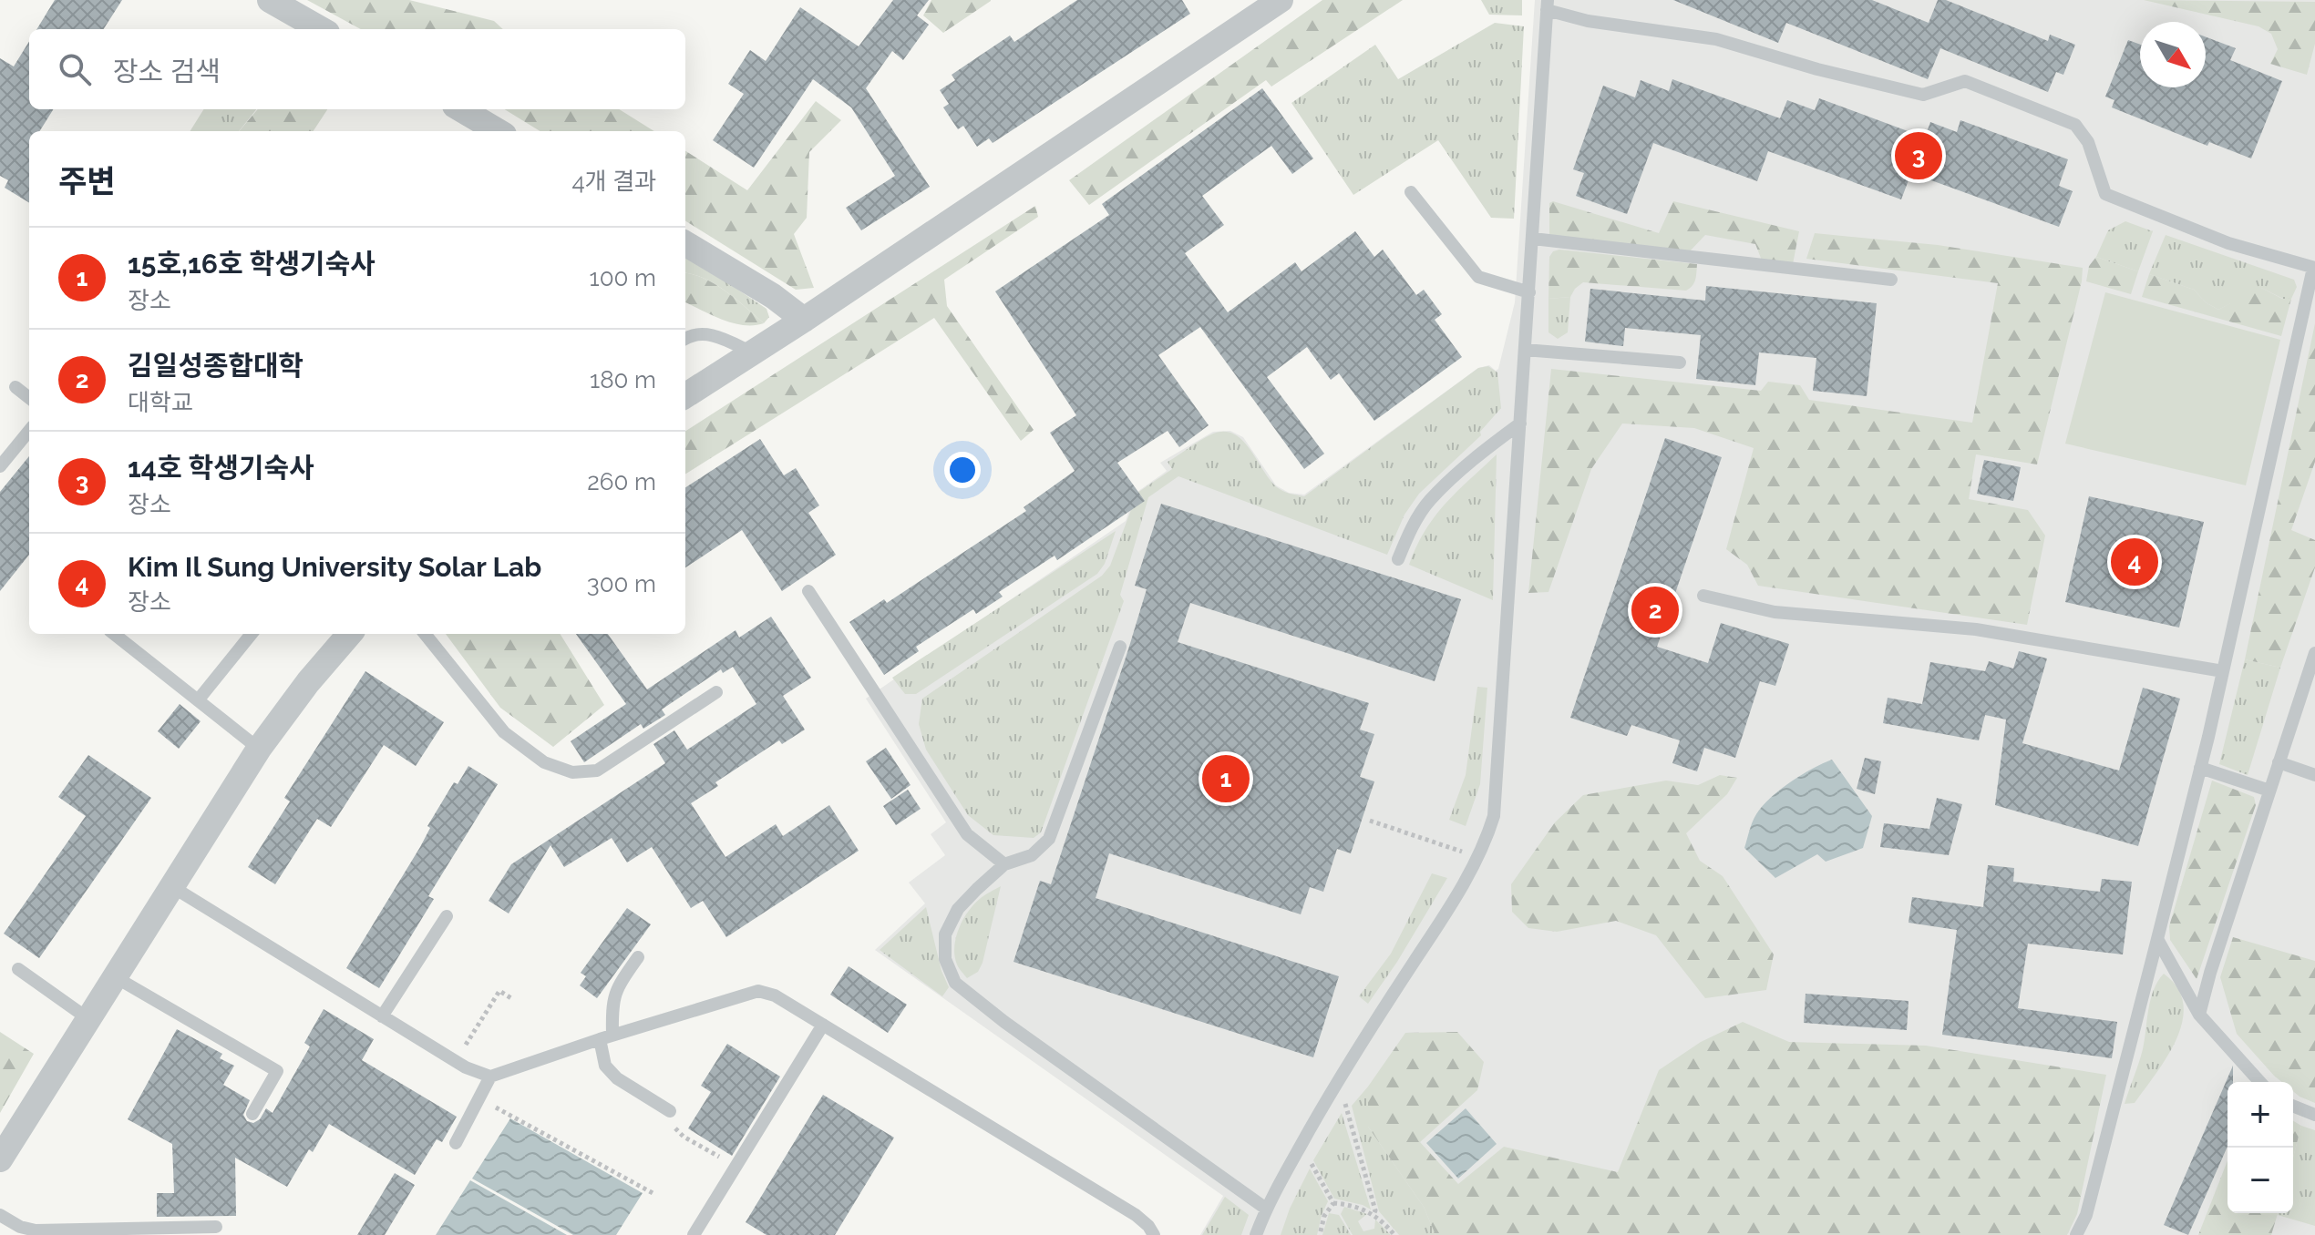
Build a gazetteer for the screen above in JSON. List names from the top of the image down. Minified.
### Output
{"north":"bottom right","page":{"search":"장소 검색","pins":["3","4","2","1"],"heading":["주변","4개 결과"],"list":[{"mark":"1","name":"15호,16호 학생기숙사","note":"장소","value":"100 m"},{"mark":"2","name":"김일성종합대학","note":"대학교","value":"180 m"},{"mark":"3","name":"14호 학생기숙사","note":"장소","value":"260 m"},{"mark":"4","name":"Kim Il Sung University Solar Lab","note":"장소","value":"300 m"}],"map_buttons":["+","−"]}}
